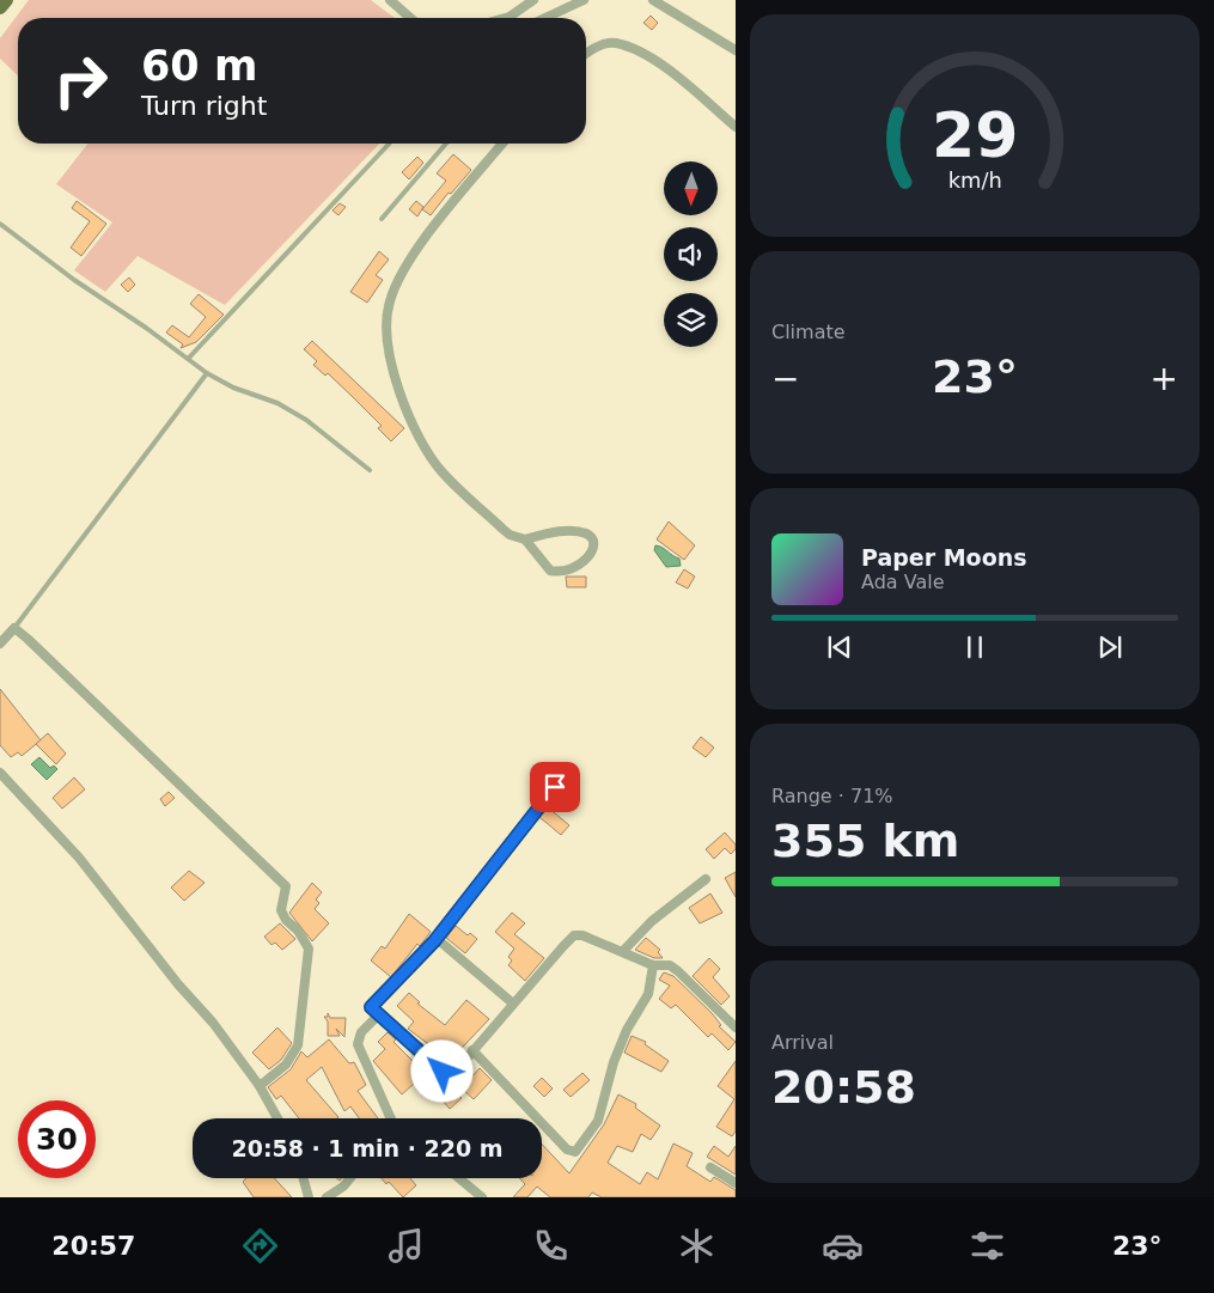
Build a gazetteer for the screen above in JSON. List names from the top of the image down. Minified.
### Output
{"north":"bottom","page":{"turn":["60 m","Turn right"],"tile":["Climate",["Range · 71%","355 km"],["Arrival","20:58"]],"heat":["−","23°","+"],"song":["Paper Moons","Ada Vale"],"limit":"30","trip":"20:58 · 1 min · 220 m","tabs":["20:57","23°"],"gauge":["29","km/h"]}}
